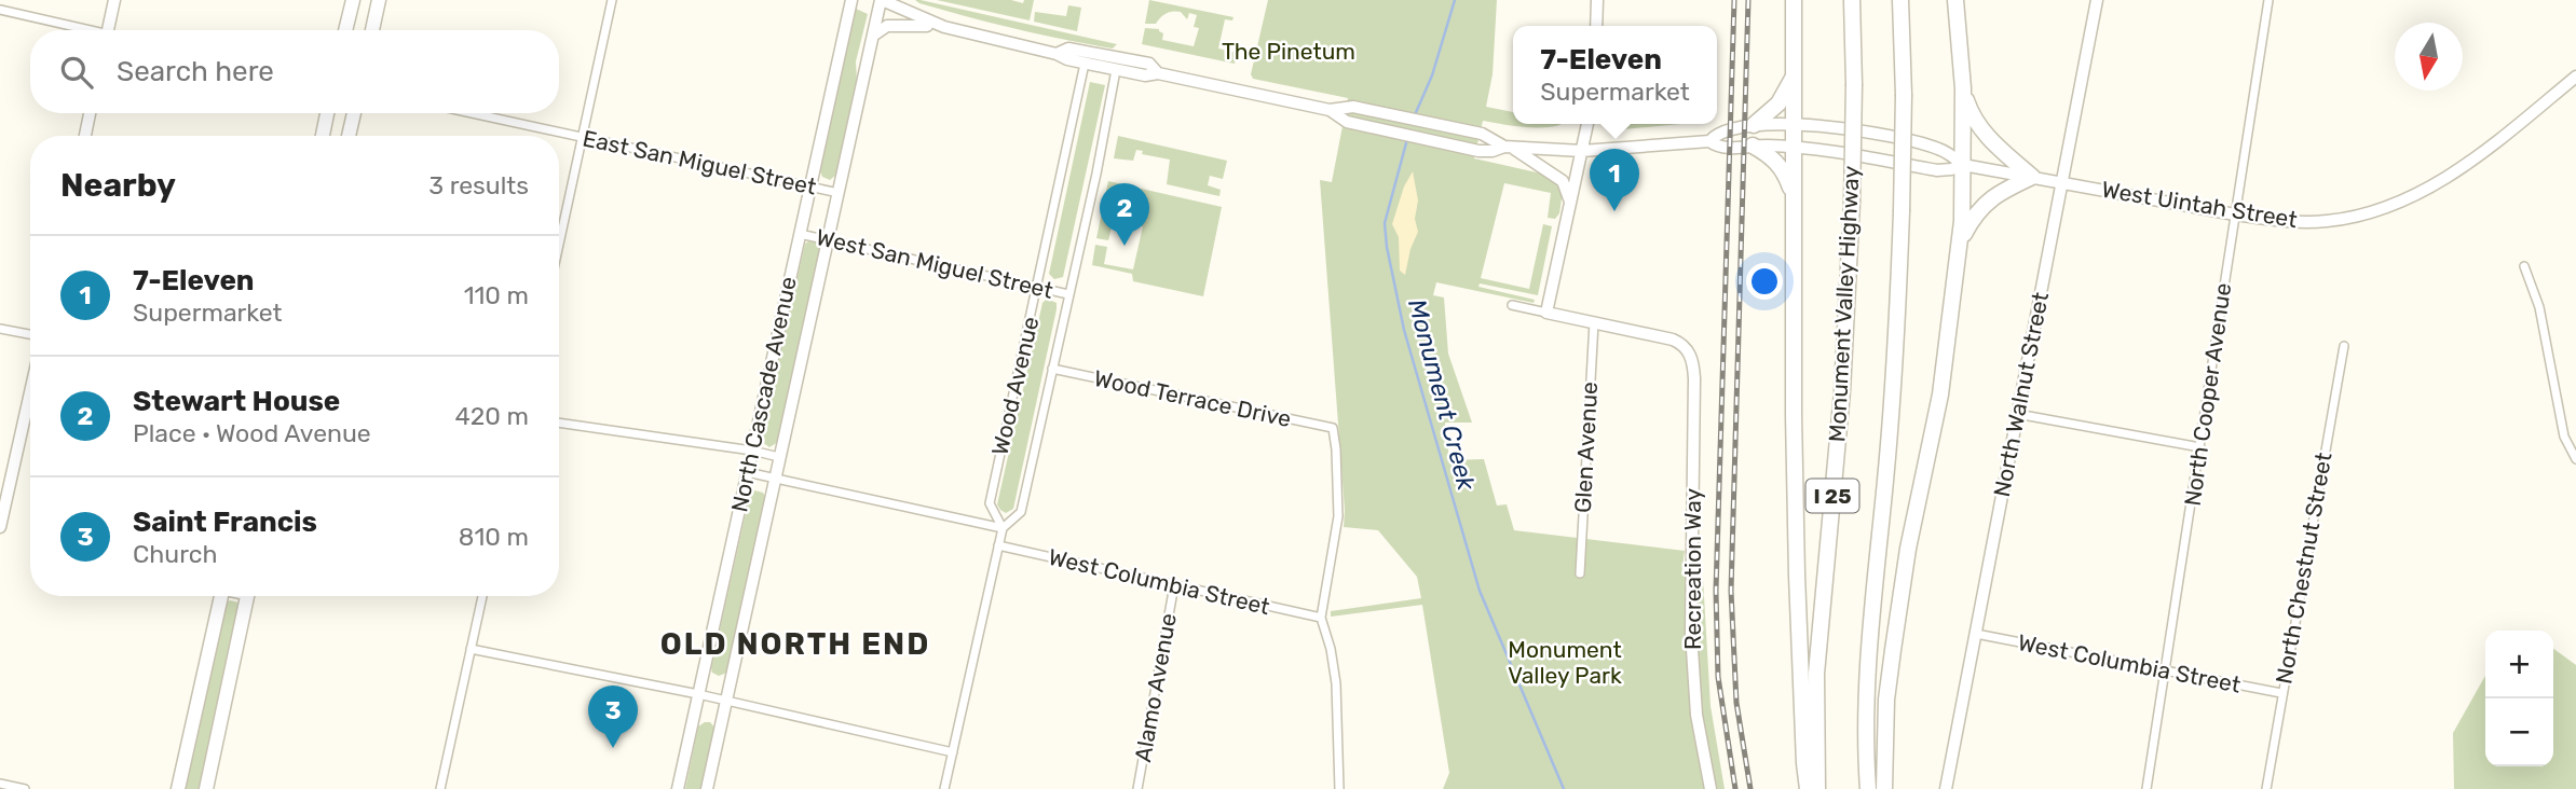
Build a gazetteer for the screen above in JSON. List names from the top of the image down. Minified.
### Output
{"streets":{"highway":["Monument Valley Highway","I 25"],"main road":["West Uintah Street","North Cascade Avenue","North Walnut Street","Recreation Way"],"street":["East San Miguel Street","West San Miguel Street","Wood Avenue","North Cooper Avenue","Wood Terrace Drive","Glen Avenue","North Chestnut Street","West Columbia Street","Alamo Avenue"]},"crossings":[["East San Miguel Street","North Cascade Avenue"],["West Uintah Street","Wood Avenue"],["West Uintah Street","North Cascade Avenue"],["West Uintah Street","North Walnut Street"],["West Uintah Street","North Cooper Avenue"],["West San Miguel Street","Wood Avenue"],["West San Miguel Street","North Cascade Avenue"],["Wood Avenue","Wood Terrace Drive"],["Wood Avenue","West Columbia Street"],["North Walnut Street","West Columbia Street"],["North Cooper Avenue","West Columbia Street"],["Wood Terrace Drive","West Columbia Street"],["Glen Avenue","Recreation Way"],["North Chestnut Street","West Columbia Street"],["West Columbia Street","Alamo Avenue"]],"districts":["OLD NORTH END"],"water":["Monument Creek"],"parks":["The Pinetum","Monument Valley Park"],"north":"bottom","page":{"popup":["7-Eleven","Supermarket"],"search":"Search here","heading":["Nearby","3 results"],"pins":["1","2","3"],"list":[{"mark":"1","name":"7-Eleven","note":"Supermarket","value":"110 m"},{"mark":"2","name":"Stewart House","note":"Place · Wood Avenue","value":"420 m"},{"mark":"3","name":"Saint Francis","note":"Church","value":"810 m"}],"map_buttons":["+","−"]}}
